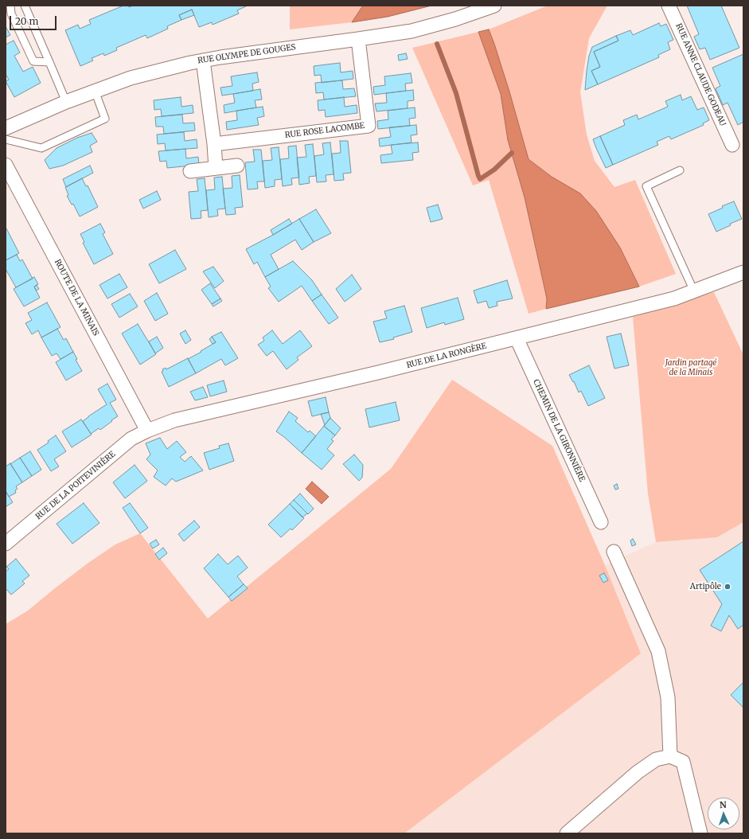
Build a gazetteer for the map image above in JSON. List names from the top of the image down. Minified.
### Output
{"streets":{"street":["RUE OLYMPE DE GOUGES","RUE ANNE CLAUDE GODEAU","RUE ROSE LACOMBE","ROUTE DE LA MINAIS","RUE DE LA RONGÈRE","CHEMIN DE LA GIRONNIÈRE","RUE DE LA POITEVINIÈRE"]},"crossings":[["RUE OLYMPE DE GOUGES","RUE ROSE LACOMBE"],["ROUTE DE LA MINAIS","RUE DE LA RONGÈRE"],["ROUTE DE LA MINAIS","RUE DE LA POITEVINIÈRE"],["RUE DE LA RONGÈRE","CHEMIN DE LA GIRONNIÈRE"],["RUE DE LA RONGÈRE","RUE DE LA POITEVINIÈRE"]],"parks":["Jardin partagé de la Minais"],"places":["Artipôle"],"scale_bar":"20 m","north":"top"}
